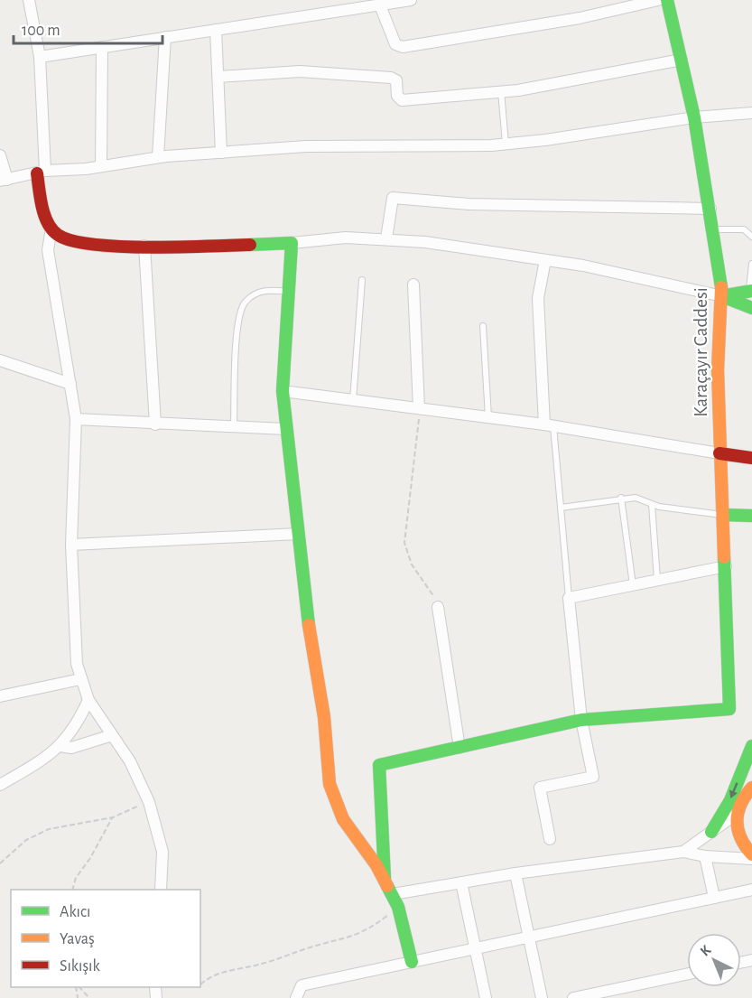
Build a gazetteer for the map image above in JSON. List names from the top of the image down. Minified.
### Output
{"streets":{"street":["Karaçayır Caddesi"]},"legend":["Akıcı","Yavaş","Sıkışık"],"scale_bar":"100 m","north":"top left"}
